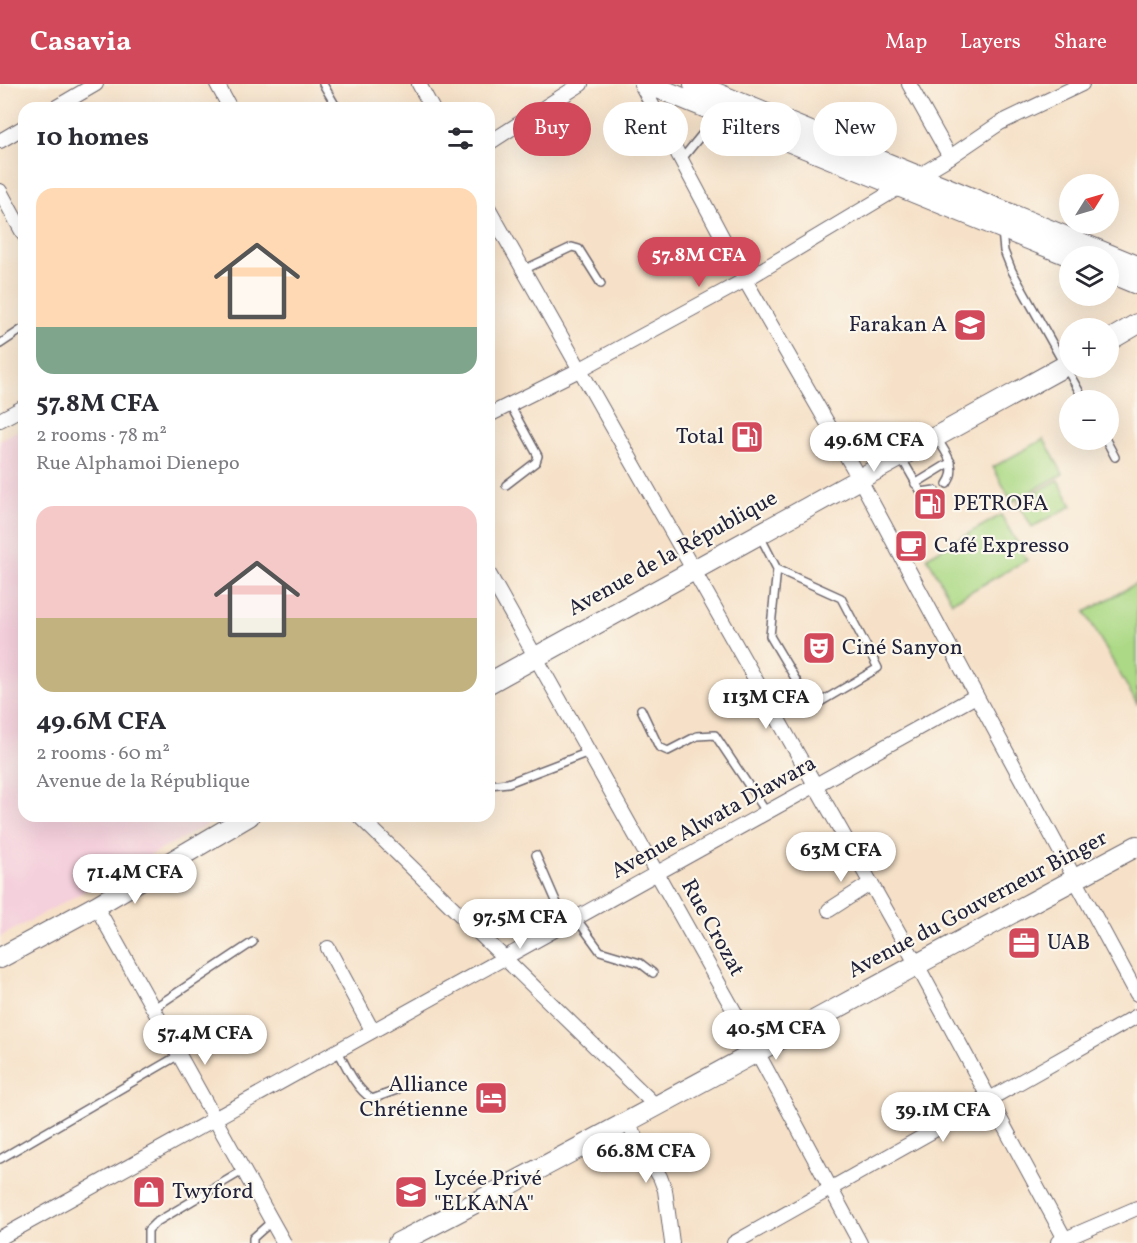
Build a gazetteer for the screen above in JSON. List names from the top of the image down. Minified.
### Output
{"streets":{"street":["Avenue de la République","Avenue Alwata Diawara","Avenue du Gouverneur Binger","Rue Crozat"]},"crossings":[["Avenue de la République","Rue Crozat"],["Avenue Alwata Diawara","Rue Crozat"],["Avenue du Gouverneur Binger","Rue Crozat"]],"places":{"school or university":["Farakan A","Lycée Privé \"ELKANA\""],"fuel station":["Total","PETROFA"],"cafe":["Café Expresso"],"theatre":["Ciné Sanyon"],"office":["UAB"],"hotel":["Alliance Chrétienne"],"shop":["Twyford"]},"north":"top right","page":{"header":"Casavia","nav":["Map","Layers","Share"],"chip":["Buy","Rent","Filters","New"],"heading":"10 homes","map_buttons":["+","−"],"list":[{"name":"57.8M CFA","note":"2 rooms · 78 m² · Rue Alphamoi Dienepo"},{"name":"49.6M CFA","note":"2 rooms · 60 m² · Avenue de la République"}],"price":["57.8M CFA","49.6M CFA","113M CFA","63M CFA","71.4M CFA","97.5M CFA","40.5M CFA","57.4M CFA","39.1M CFA","66.8M CFA"]}}
